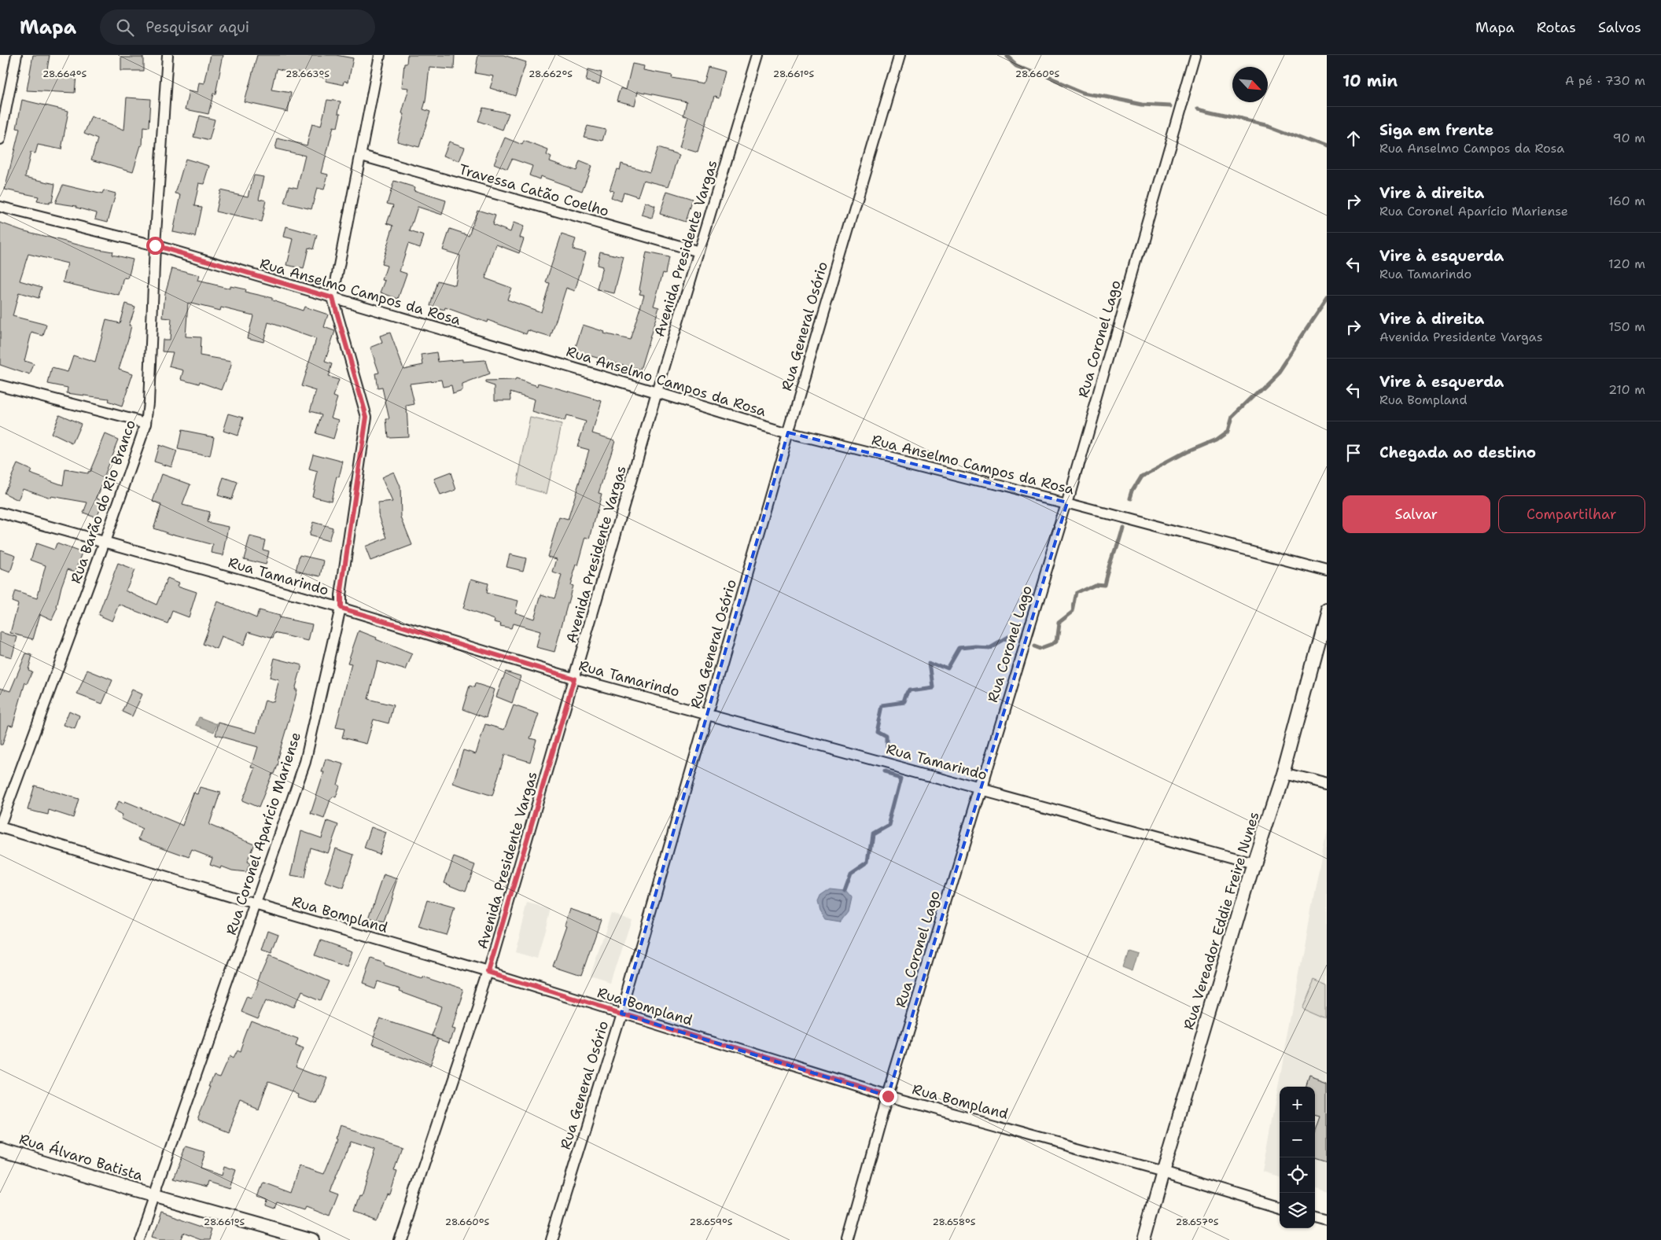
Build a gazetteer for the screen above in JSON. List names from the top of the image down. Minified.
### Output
{"streets":{"street":["Travessa Catão Coelho","Avenida Presidente Vargas","Rua Anselmo Campos da Rosa","Rua General Osório","Rua Coronel Lago","Rua Barão do Rio Branco","Rua Tamarindo","Rua Coronel Aparício Mariense","Rua Bompland","Rua Vereador Eddie Freire Nunes","Rua Álvaro Batista"]},"crossings":[["Travessa Catão Coelho","Avenida Presidente Vargas"],["Travessa Catão Coelho","Rua Coronel Aparício Mariense"],["Avenida Presidente Vargas","Rua Anselmo Campos da Rosa"],["Avenida Presidente Vargas","Rua Tamarindo"],["Avenida Presidente Vargas","Rua Bompland"],["Rua Anselmo Campos da Rosa","Rua General Osório"],["Rua Anselmo Campos da Rosa","Rua Coronel Lago"],["Rua Anselmo Campos da Rosa","Rua Barão do Rio Branco"],["Rua Anselmo Campos da Rosa","Rua Coronel Aparício Mariense"],["Rua General Osório","Rua Tamarindo"],["Rua General Osório","Rua Bompland"],["Rua Coronel Lago","Rua Tamarindo"],["Rua Coronel Lago","Rua Bompland"],["Rua Barão do Rio Branco","Rua Tamarindo"],["Rua Barão do Rio Branco","Rua Bompland"],["Rua Tamarindo","Rua Coronel Aparício Mariense"],["Rua Tamarindo","Rua Vereador Eddie Freire Nunes"],["Rua Coronel Aparício Mariense","Rua Bompland"],["Rua Coronel Aparício Mariense","Rua Álvaro Batista"],["Rua Bompland","Rua Vereador Eddie Freire Nunes"]],"north":"bottom right","page":{"header":"Mapa","search":"Pesquisar aqui","nav":["Mapa","Rotas","Salvos"],"heading":["10 min","A pé · 730 m"],"list":[["Siga em frente","Rua Anselmo Campos da Rosa","90 m"],["Vire à direita","Rua Coronel Aparício Mariense","160 m"],["Vire à esquerda","Rua Tamarindo","120 m"],["Vire à direita","Avenida Presidente Vargas","150 m"],["Vire à esquerda","Rua Bompland","210 m"],"Chegada ao destino"],"buttons":["Salvar","Compartilhar"],"map_buttons":["+","−"]},"coordinates":["28.664°S","28.663°S","28.662°S","28.661°S","28.660°S","28.659°S","28.658°S","28.657°S"]}
